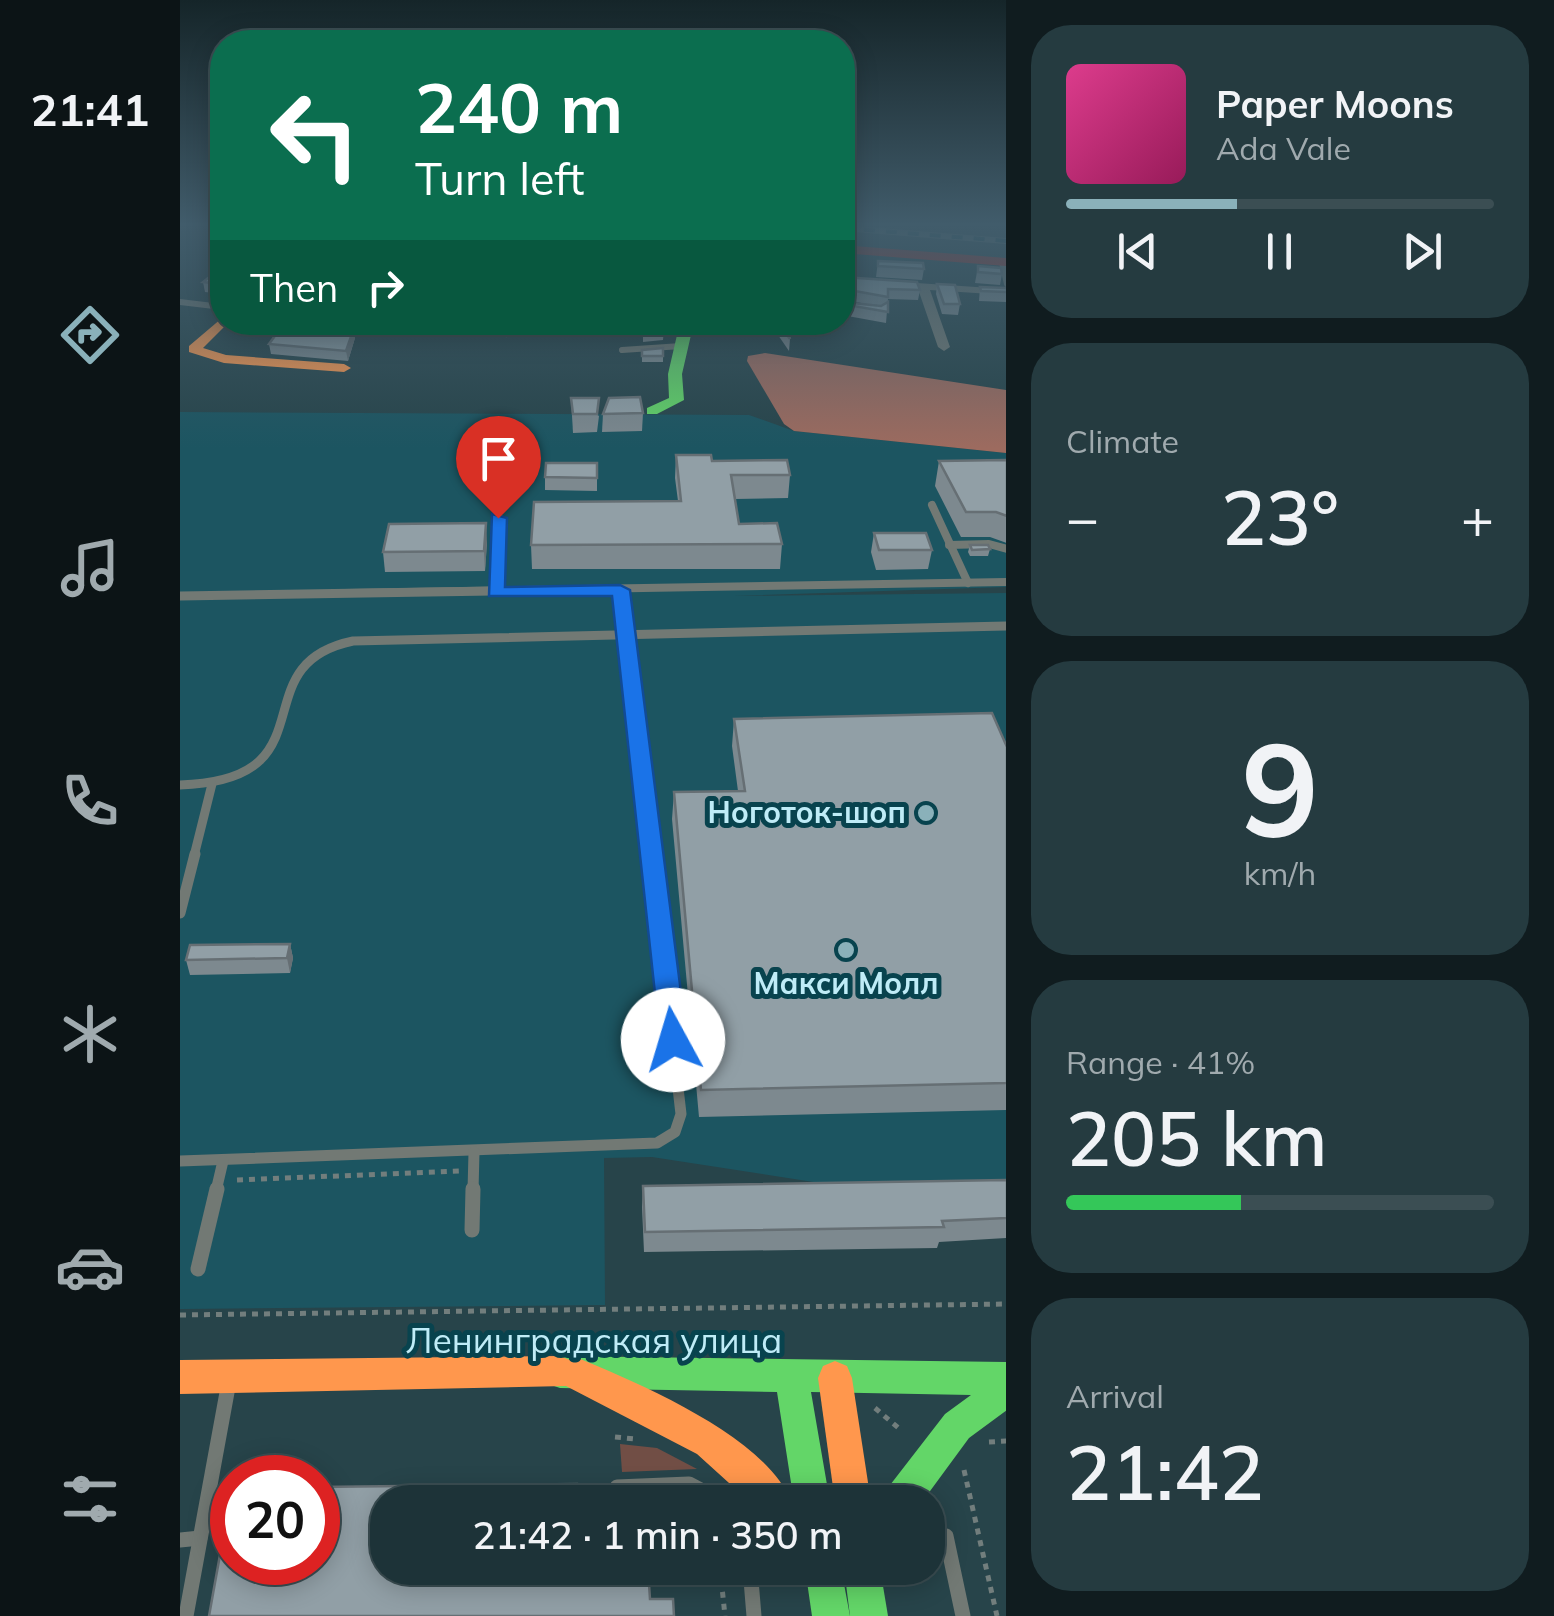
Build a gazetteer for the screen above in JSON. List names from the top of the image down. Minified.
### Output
{"streets":{"main road":["Ленинградская улица"]},"places":["Ноготок-шоп","Макси Молл"],"page":{"tabs":"21:41","turn":["240 m","Turn left"],"song":["Paper Moons","Ada Vale"],"then":"Then","tile":["Climate",["9","km/h"],["Range · 41%","205 km"],["Arrival","21:42"]],"heat":["−","23°","+"],"limit":"20","trip":"21:42 · 1 min · 350 m"}}
